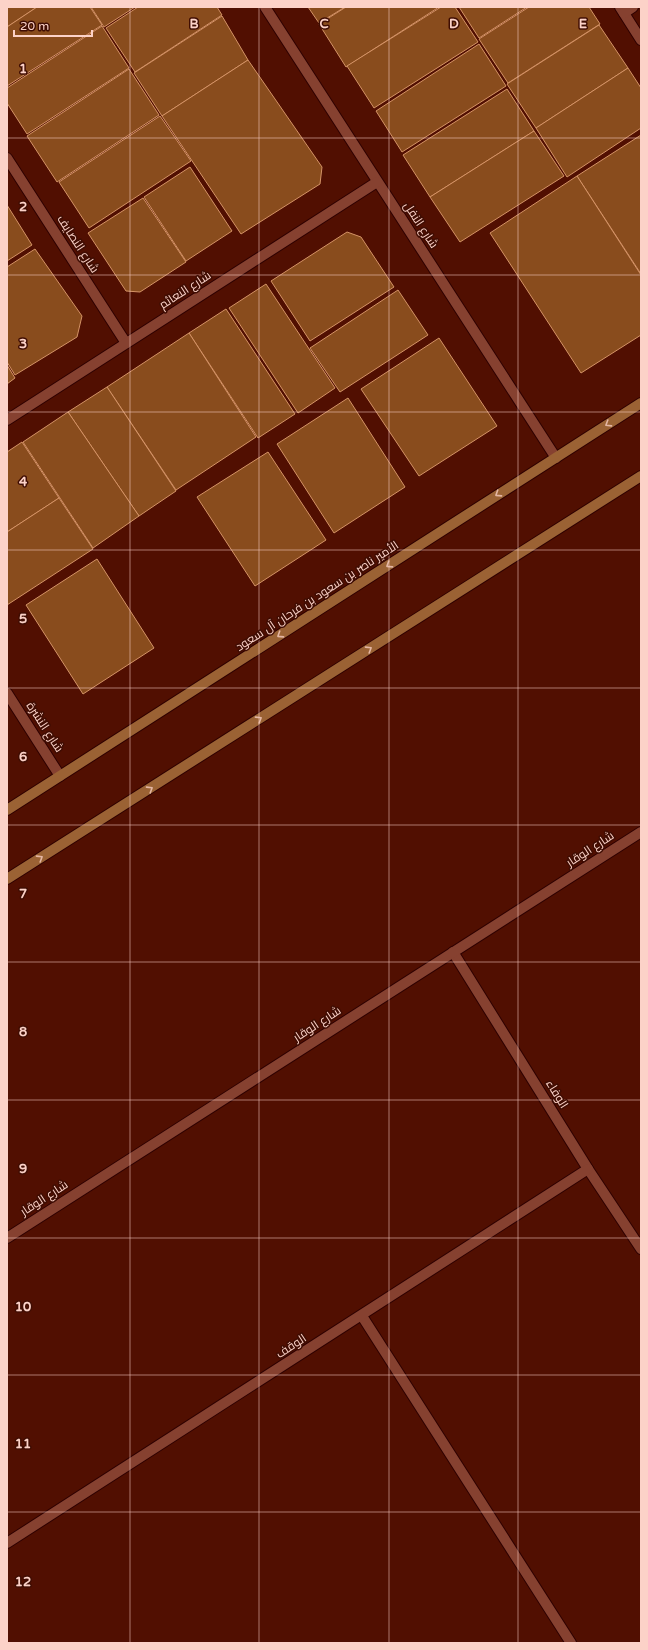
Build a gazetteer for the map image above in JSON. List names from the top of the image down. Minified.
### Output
{"streets":{"street":["شارع النفل","شارع النصايف","شارع النعائم","الأمير ناصر بن سعود بن فرحان آل سعود","شارع النشرة","شارع الوقار","الوفاء","الوقف"]},"crossings":[["شارع النفل","شارع النعائم"],["شارع النفل","الأمير ناصر بن سعود بن فرحان آل سعود"],["شارع النصايف","شارع النعائم"],["الأمير ناصر بن سعود بن فرحان آل سعود","شارع النشرة"],["شارع الوقار","الوفاء"],["الوفاء","الوقف"]],"scale_bar":"20 m","grid":{"columns":["B","C","D","E"],"rows":["1","2","3","4","5","6","7","8","9","10","11","12"]}}
